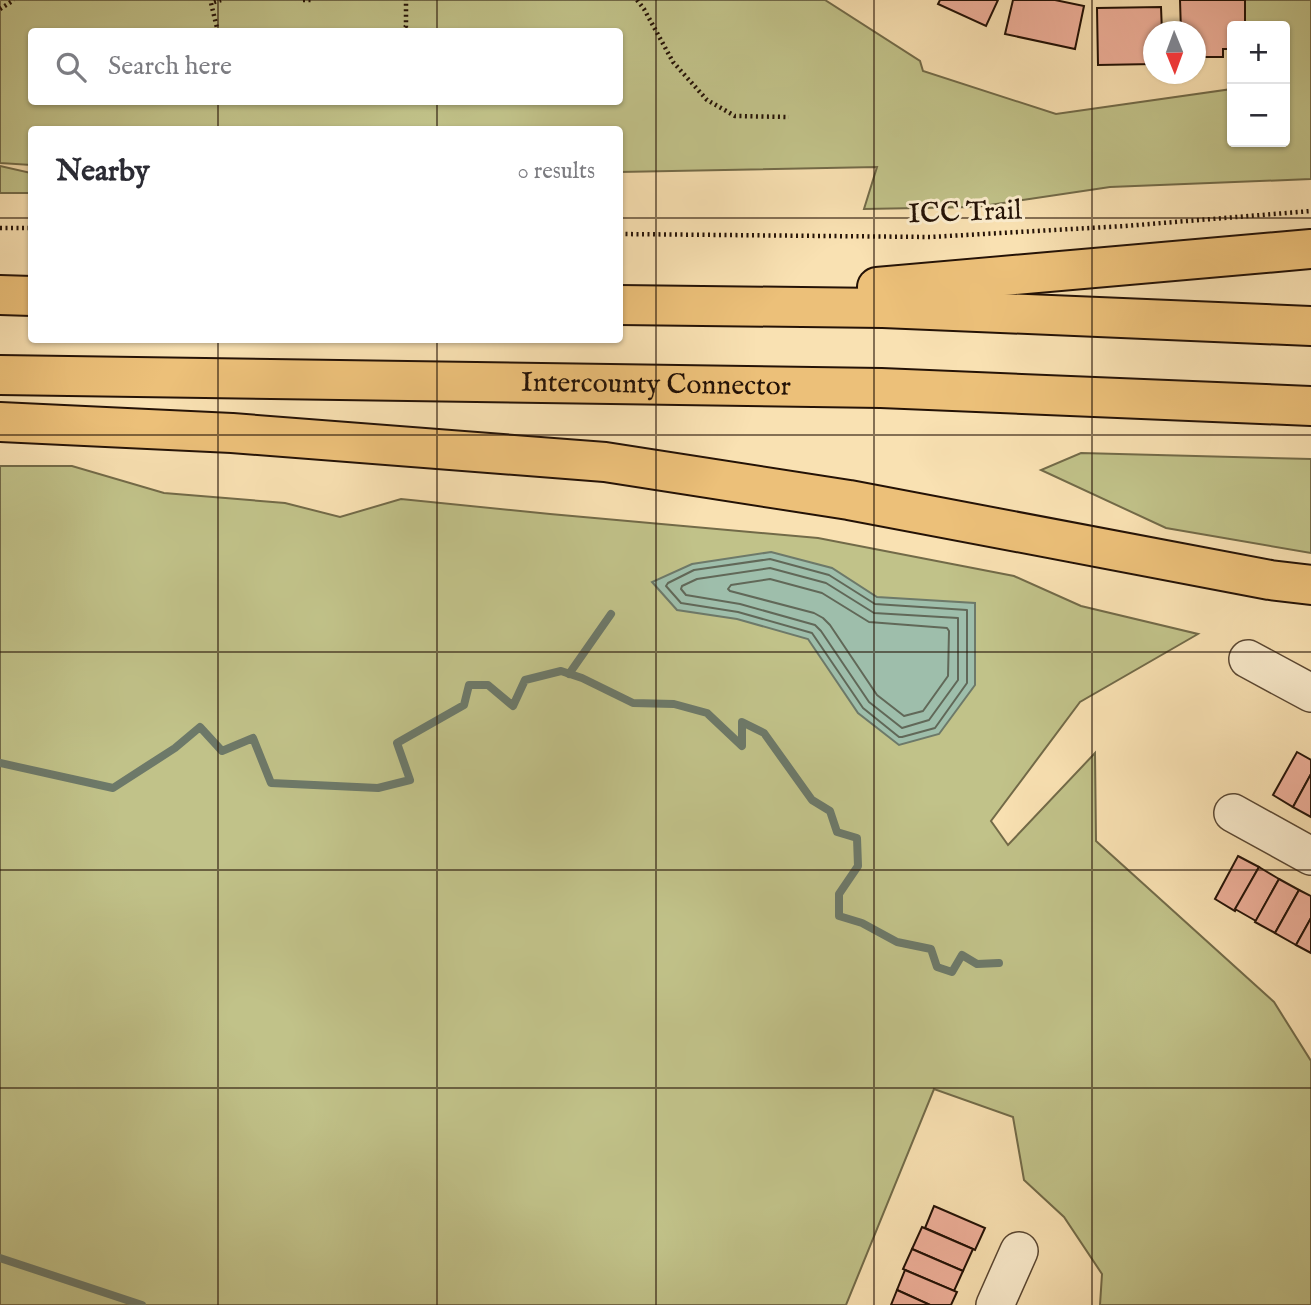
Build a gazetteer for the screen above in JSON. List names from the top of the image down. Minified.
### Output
{"streets":{"highway":["Intercounty Connector"],"path":["ICC Trail"]},"north":"bottom","page":{"map_buttons":["+","−"],"search":"Search here","heading":["Nearby","0 results"]}}
